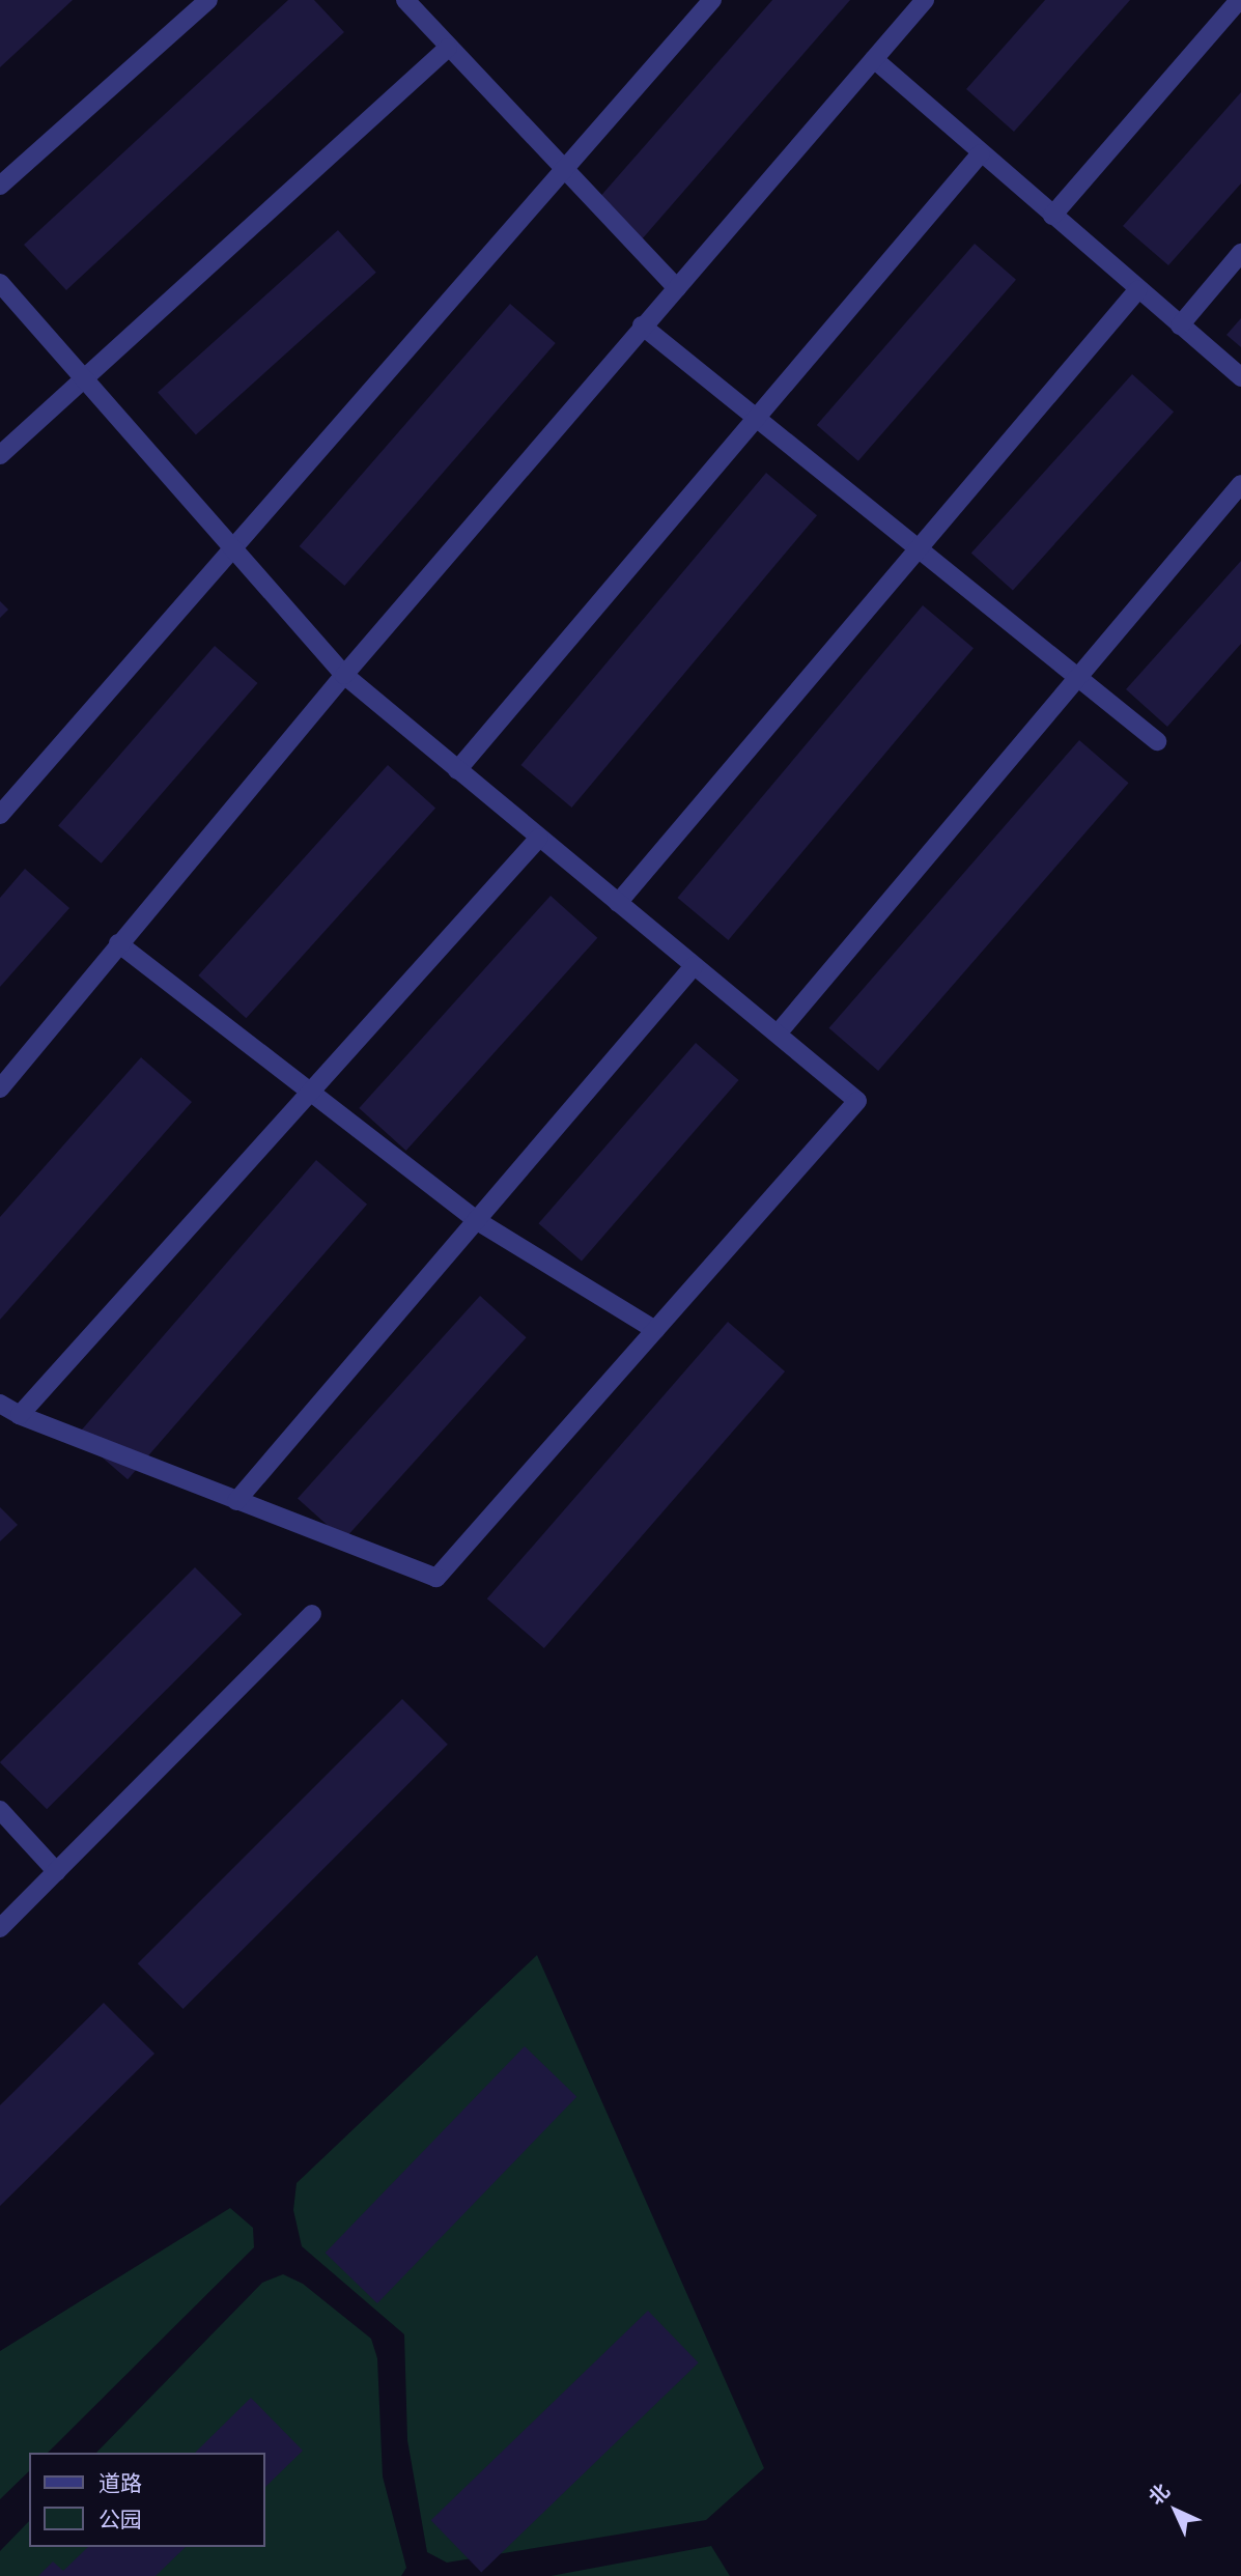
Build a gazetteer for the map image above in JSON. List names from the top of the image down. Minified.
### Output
{"legend":["道路","公园"],"north":"top left"}
